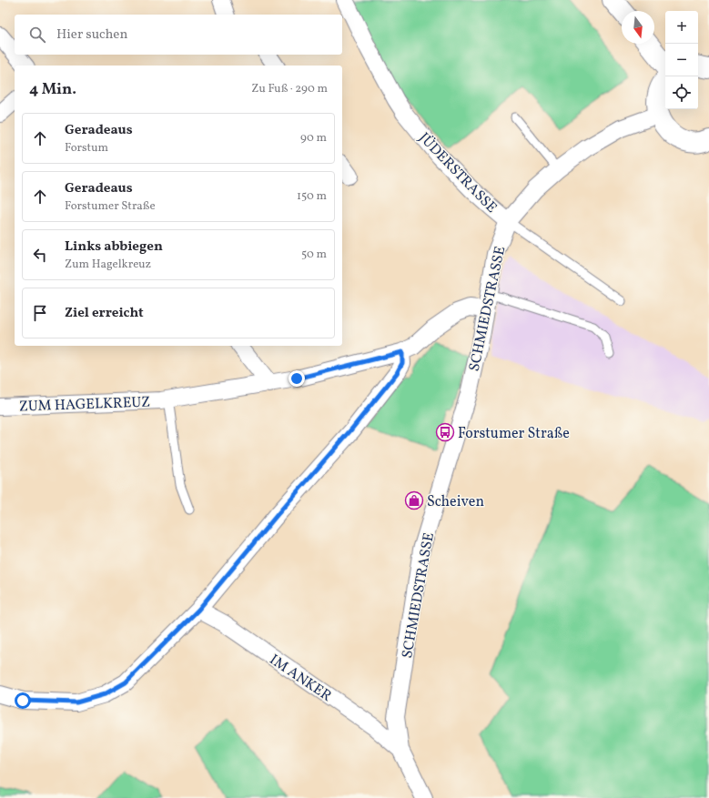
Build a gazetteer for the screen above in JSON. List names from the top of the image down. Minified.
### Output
{"streets":{"street":["JÜDERSTRASSE","SCHMIEDSTRASSE","ZUM HAGELKREUZ","IM ANKER"]},"crossings":[["JÜDERSTRASSE","SCHMIEDSTRASSE"],["SCHMIEDSTRASSE","IM ANKER"]],"places":{"bus stop":["Forstumer Straße"],"shop":["Scheiven"]},"north":"bottom","page":{"map_buttons":["+","−"],"search":"Hier suchen","heading":["4 Min.","Zu Fuß · 290 m"],"list":[["Geradeaus","Forstum","90 m"],["Geradeaus","Forstumer Straße","150 m"],["Links abbiegen","Zum Hagelkreuz","50 m"],"Ziel erreicht"]}}
